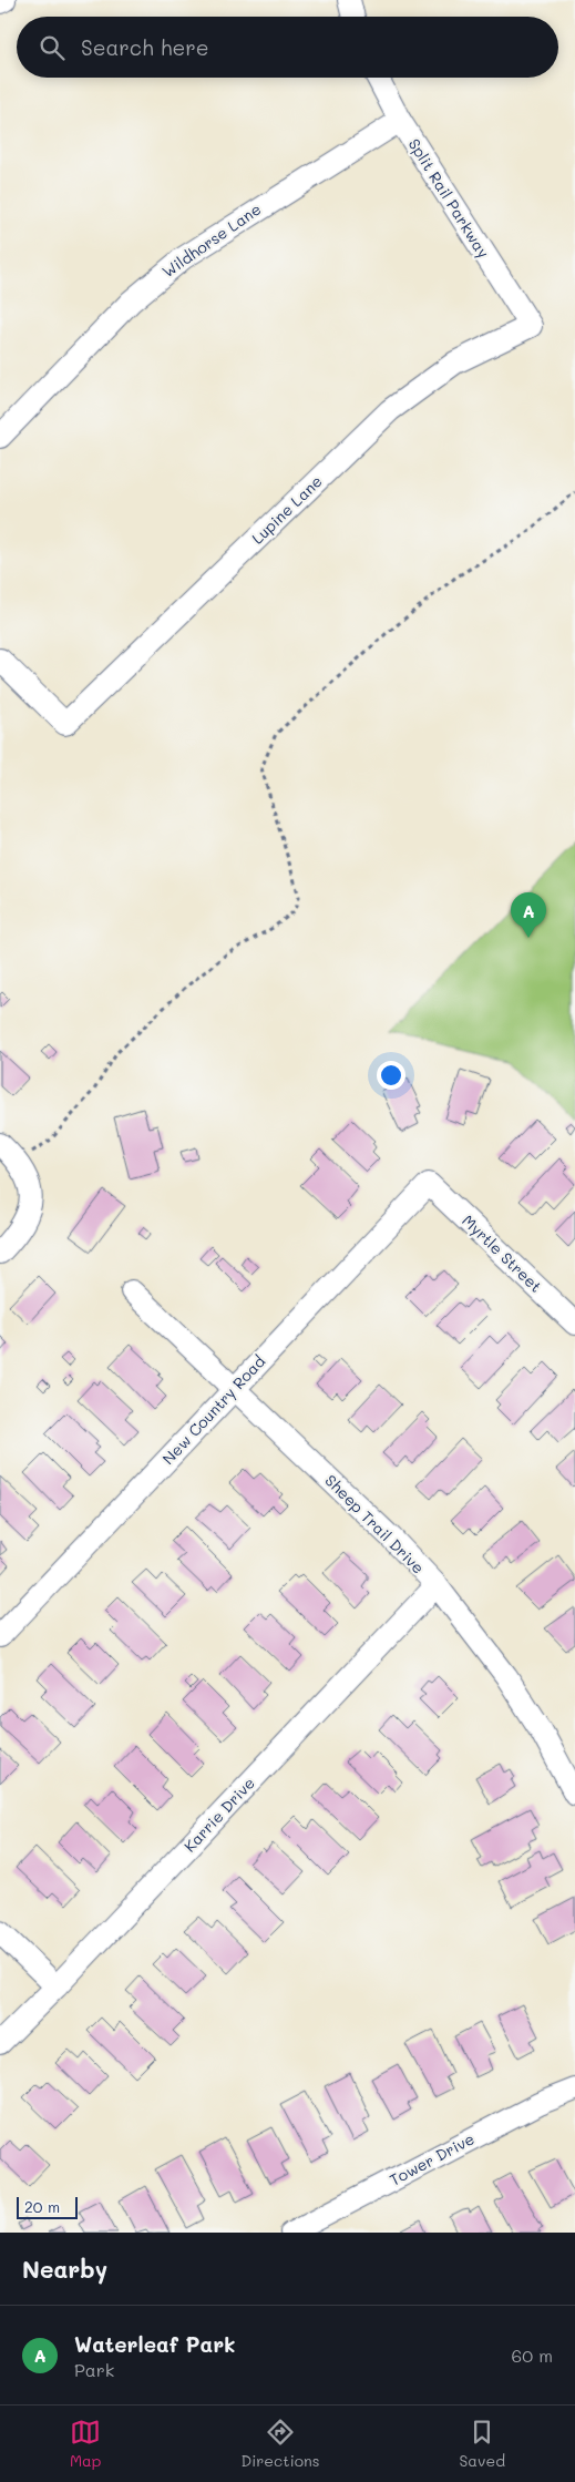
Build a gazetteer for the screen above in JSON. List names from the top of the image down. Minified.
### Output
{"streets":{"street":["Split Rail Parkway","Wildhorse Lane","Lupine Lane","Myrtle Street","New Country Road","Sheep Trail Drive","Karrie Drive","Tower Drive"]},"crossings":[["Split Rail Parkway","Wildhorse Lane"],["Split Rail Parkway","Lupine Lane"],["Myrtle Street","New Country Road"],["New Country Road","Sheep Trail Drive"],["Sheep Trail Drive","Karrie Drive"]],"scale_bar":"20 m","page":{"search":"Search here","pins":"A","scale":"20 m","heading":"Nearby","list":[{"mark":"A","name":"Waterleaf Park","note":"Park","value":"60 m"}],"nav":["Map","Directions","Saved"]}}
